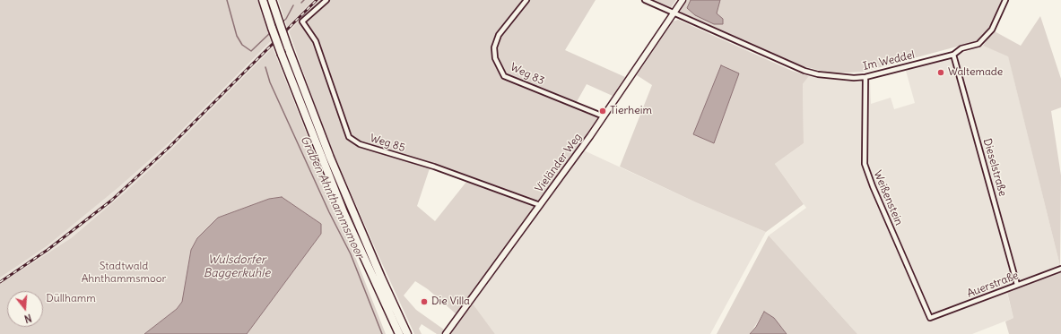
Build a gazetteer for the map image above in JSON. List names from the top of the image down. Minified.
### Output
{"streets":{"street":["Im Weddel","Weg 83","Weg 85","Vieländer Weg","Dieselstraße","Weißenstein","Auerstraße"]},"crossings":[["Im Weddel","Vieländer Weg"],["Im Weddel","Dieselstraße"],["Im Weddel","Weißenstein"],["Weg 83","Vieländer Weg"],["Weg 85","Vieländer Weg"],["Dieselstraße","Auerstraße"],["Weißenstein","Auerstraße"]],"water":["Graben Ahnthammsmoor","Wulsdorfer Baggerkuhle"],"parks":["Stadtwald Ahnthammsmoor","Düllhamm"],"places":["Waltemade","Tierheim","Die Villa"],"north":"bottom"}
